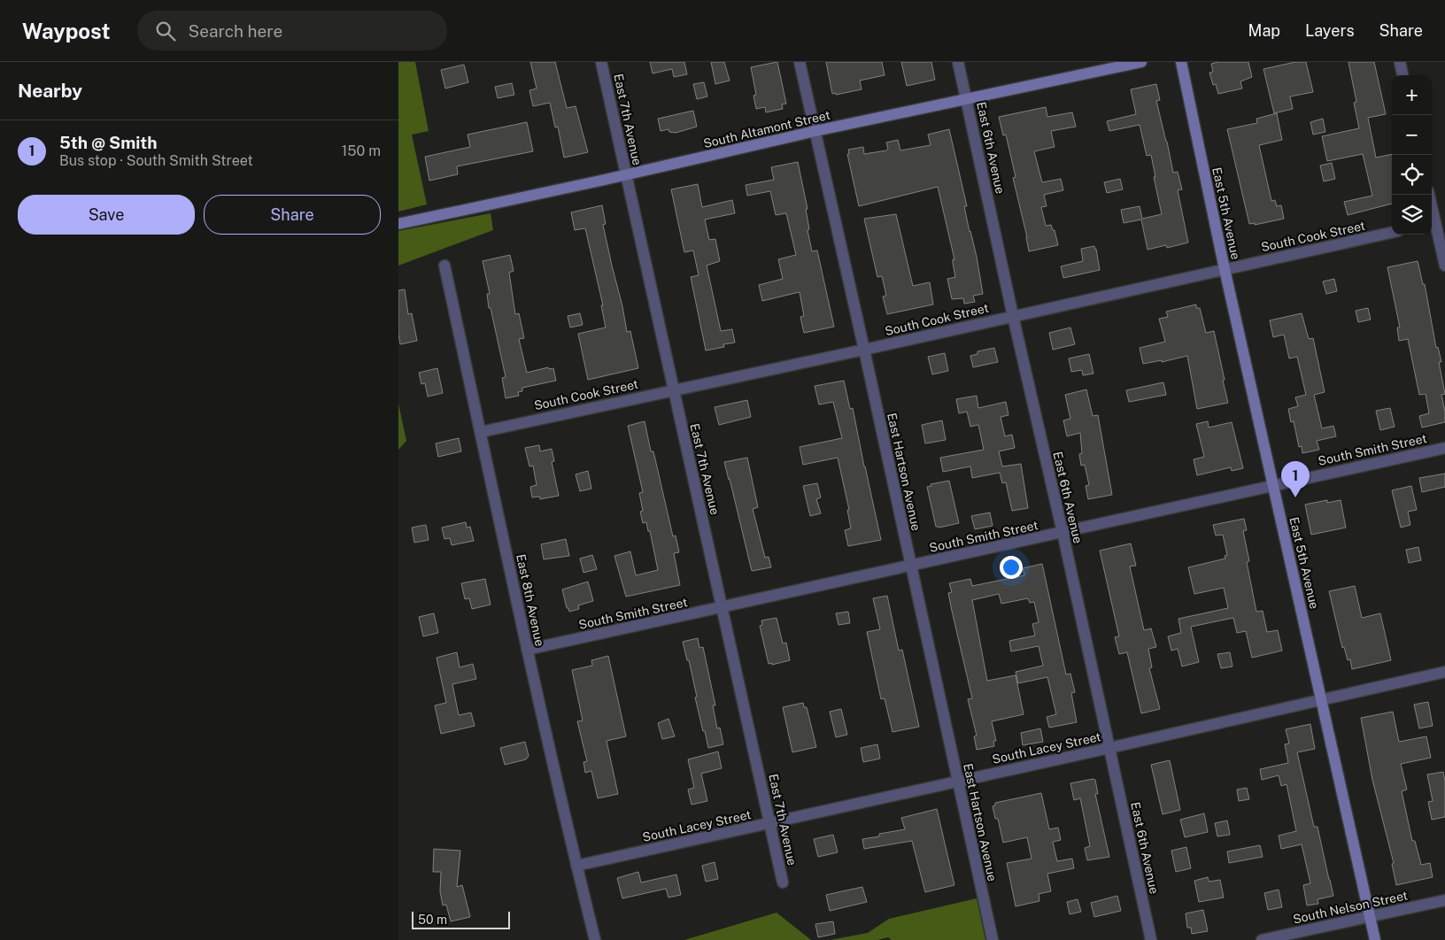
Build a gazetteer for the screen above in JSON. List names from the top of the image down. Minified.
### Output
{"streets":{"street":["East 7th Avenue","South Altamont Street","East 6th Avenue","East 5th Avenue","South Cook Street","South Smith Street","East Hartson Avenue","East 8th Avenue","South Lacey Street","South Nelson Street"]},"crossings":[["East 7th Avenue","South Altamont Street"],["East 7th Avenue","South Cook Street"],["East 7th Avenue","South Smith Street"],["East 7th Avenue","South Lacey Street"],["South Altamont Street","East 6th Avenue"],["South Altamont Street","East Hartson Avenue"],["East 6th Avenue","South Cook Street"],["East 6th Avenue","South Smith Street"],["East 6th Avenue","South Lacey Street"],["East 5th Avenue","South Cook Street"],["East 5th Avenue","South Smith Street"],["East 5th Avenue","South Lacey Street"],["East 5th Avenue","South Nelson Street"],["South Cook Street","East Hartson Avenue"],["South Cook Street","East 8th Avenue"],["South Smith Street","East Hartson Avenue"],["South Smith Street","East 8th Avenue"],["East Hartson Avenue","South Lacey Street"],["East 8th Avenue","South Lacey Street"]],"scale_bar":"50 m","page":{"header":"Waypost","search":"Search here","nav":["Map","Layers","Share"],"heading":"Nearby","map_buttons":["+","−"],"list":[{"mark":"1","name":"5th @ Smith","note":"Bus stop · South Smith Street","value":"150 m"}],"buttons":["Save","Share"],"pins":"1","scale":"50 m"}}
